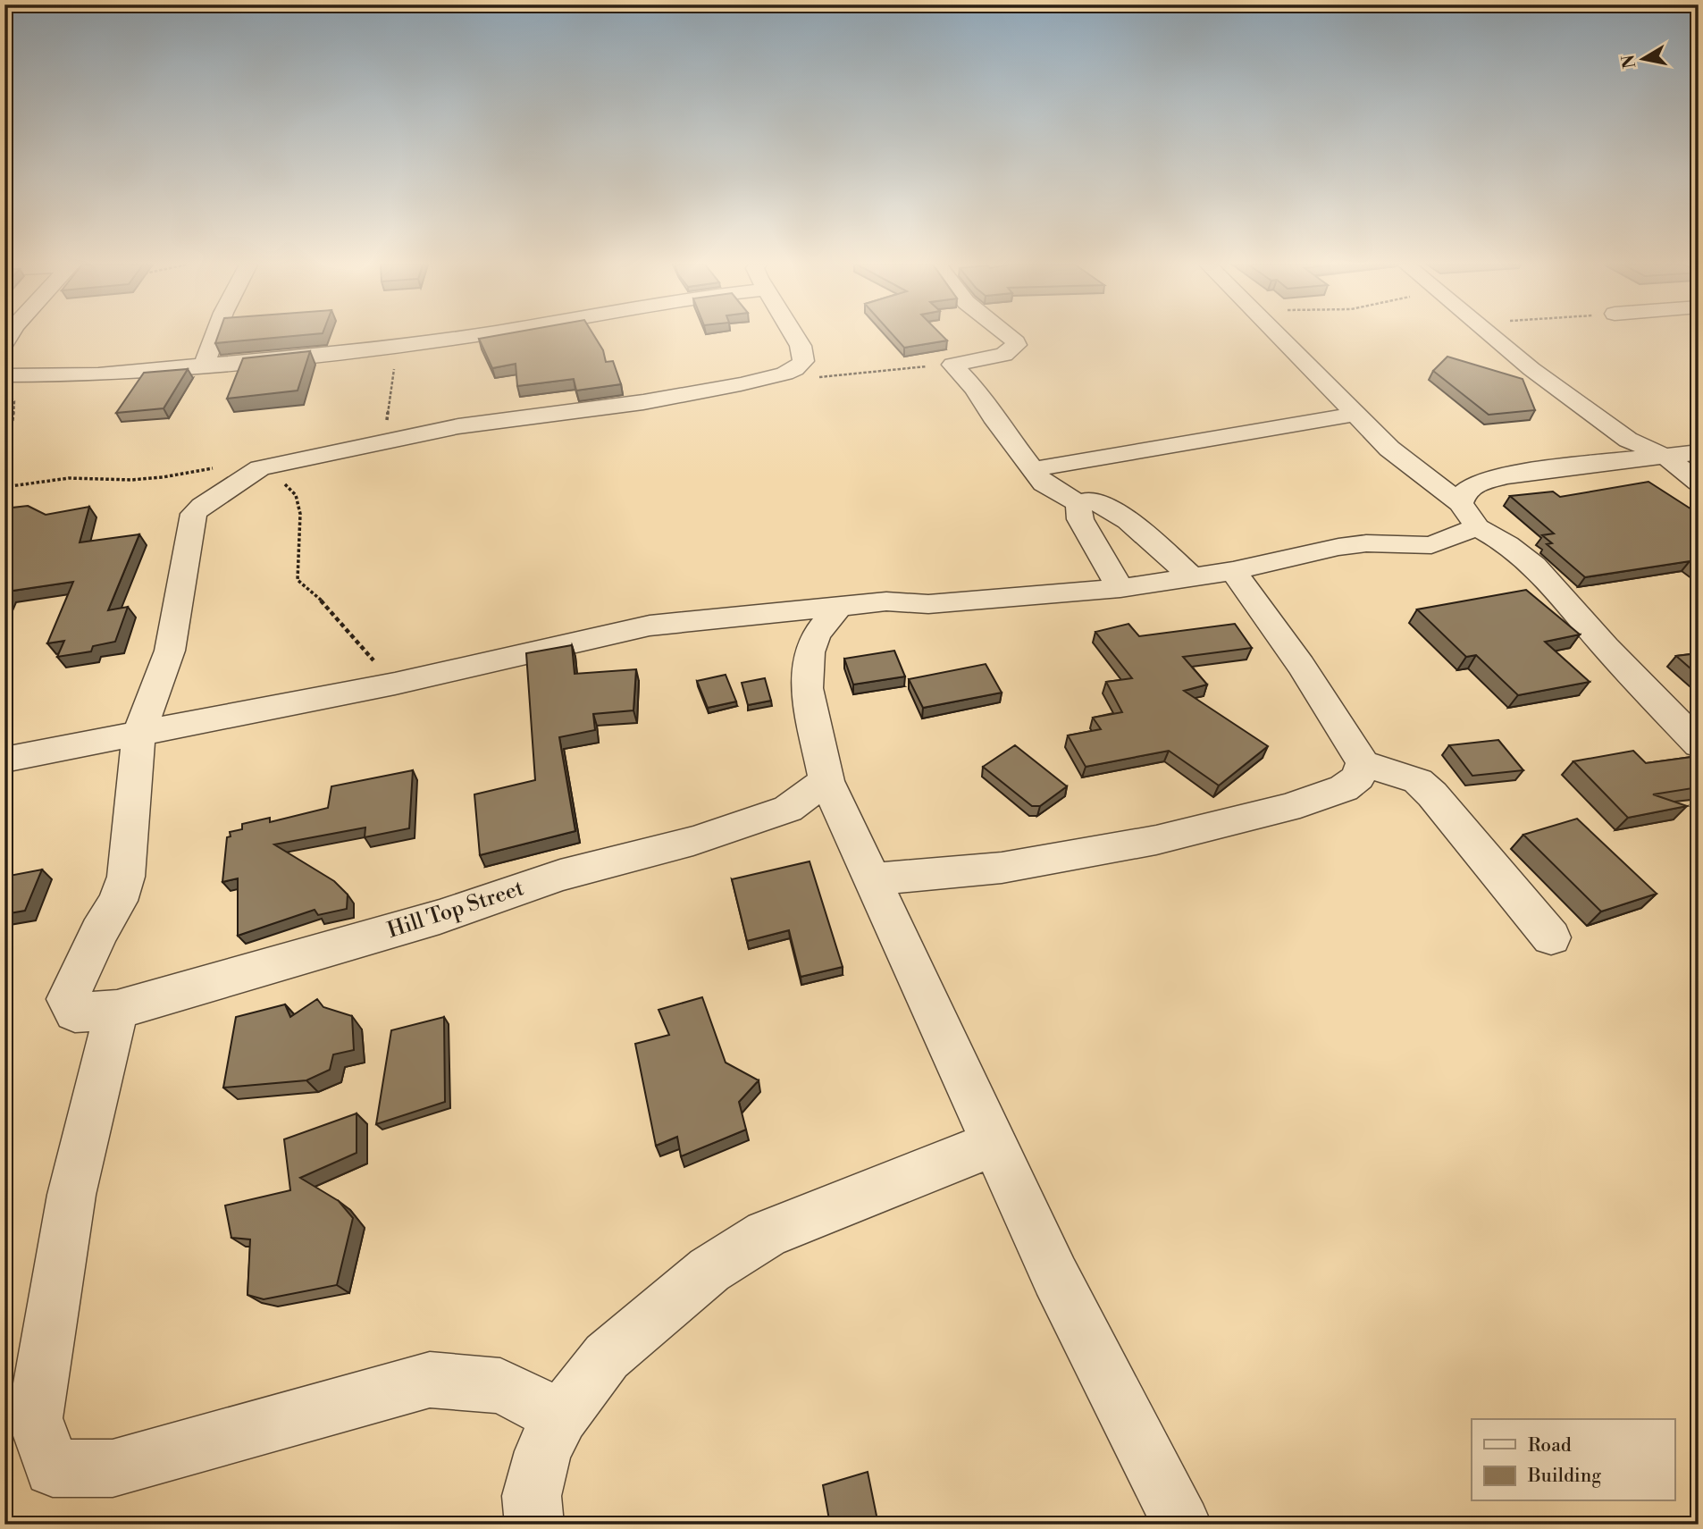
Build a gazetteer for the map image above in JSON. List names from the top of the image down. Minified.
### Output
{"streets":{"street":["Hill Top Street"]},"legend":["Road","Building"],"north":"left"}
